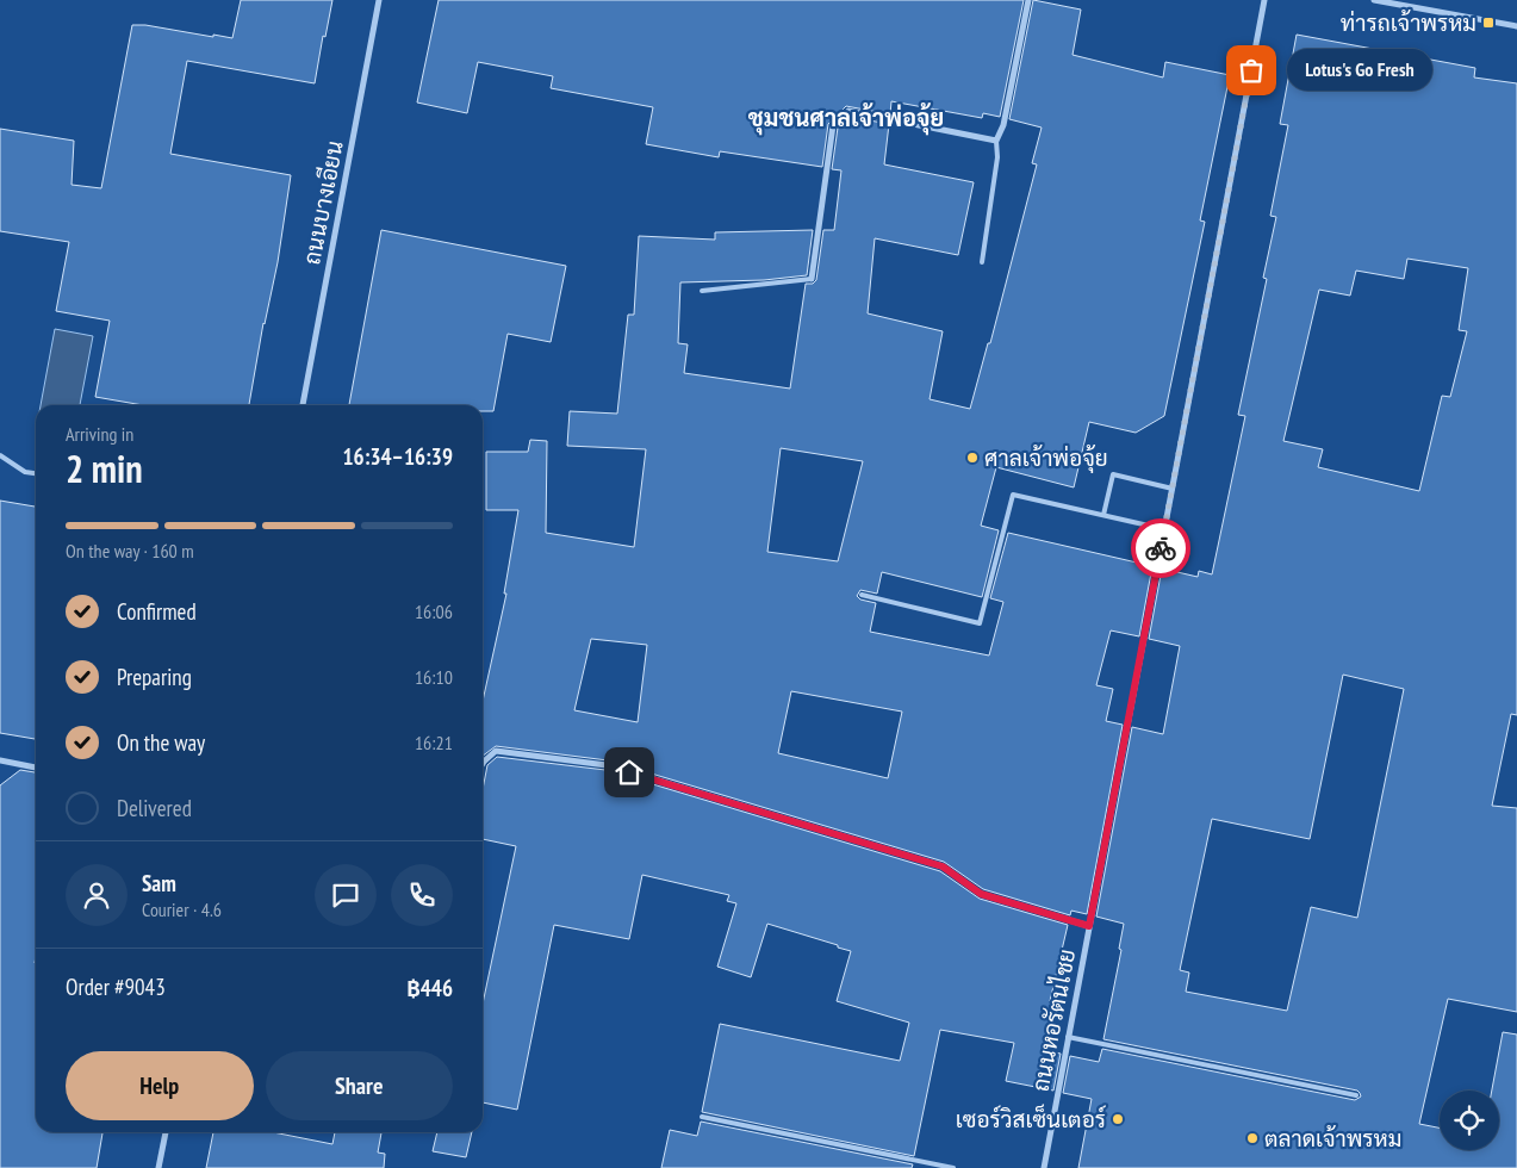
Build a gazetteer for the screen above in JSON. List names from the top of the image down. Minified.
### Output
{"streets":{"street":["ถนนบางเอียน","ถนนหอรัตนไชย"]},"districts":["ชุมชนศาลเจ้าพ่อจุ้ย"],"places":{"transit":["ท่ารถเจ้าพรหม"],"other":["Lotus's Go Fresh","ศาลเจ้าพ่อจุ้ย","เซอร์วิสเซ็นเตอร์","ตลาดเจ้าพรหม"]},"page":{"bubble":"Lotus's Go Fresh","heading":["2 min","Arriving in","16:34–16:39"],"panel":["Sam","Courier · 4.6","Order #9043","฿446"],"bar":"On the way · 160 m","list":[["Confirmed","16:06"],["Preparing","16:10"],["On the way","16:21"],"Delivered"],"buttons":["Help","Share"]}}
